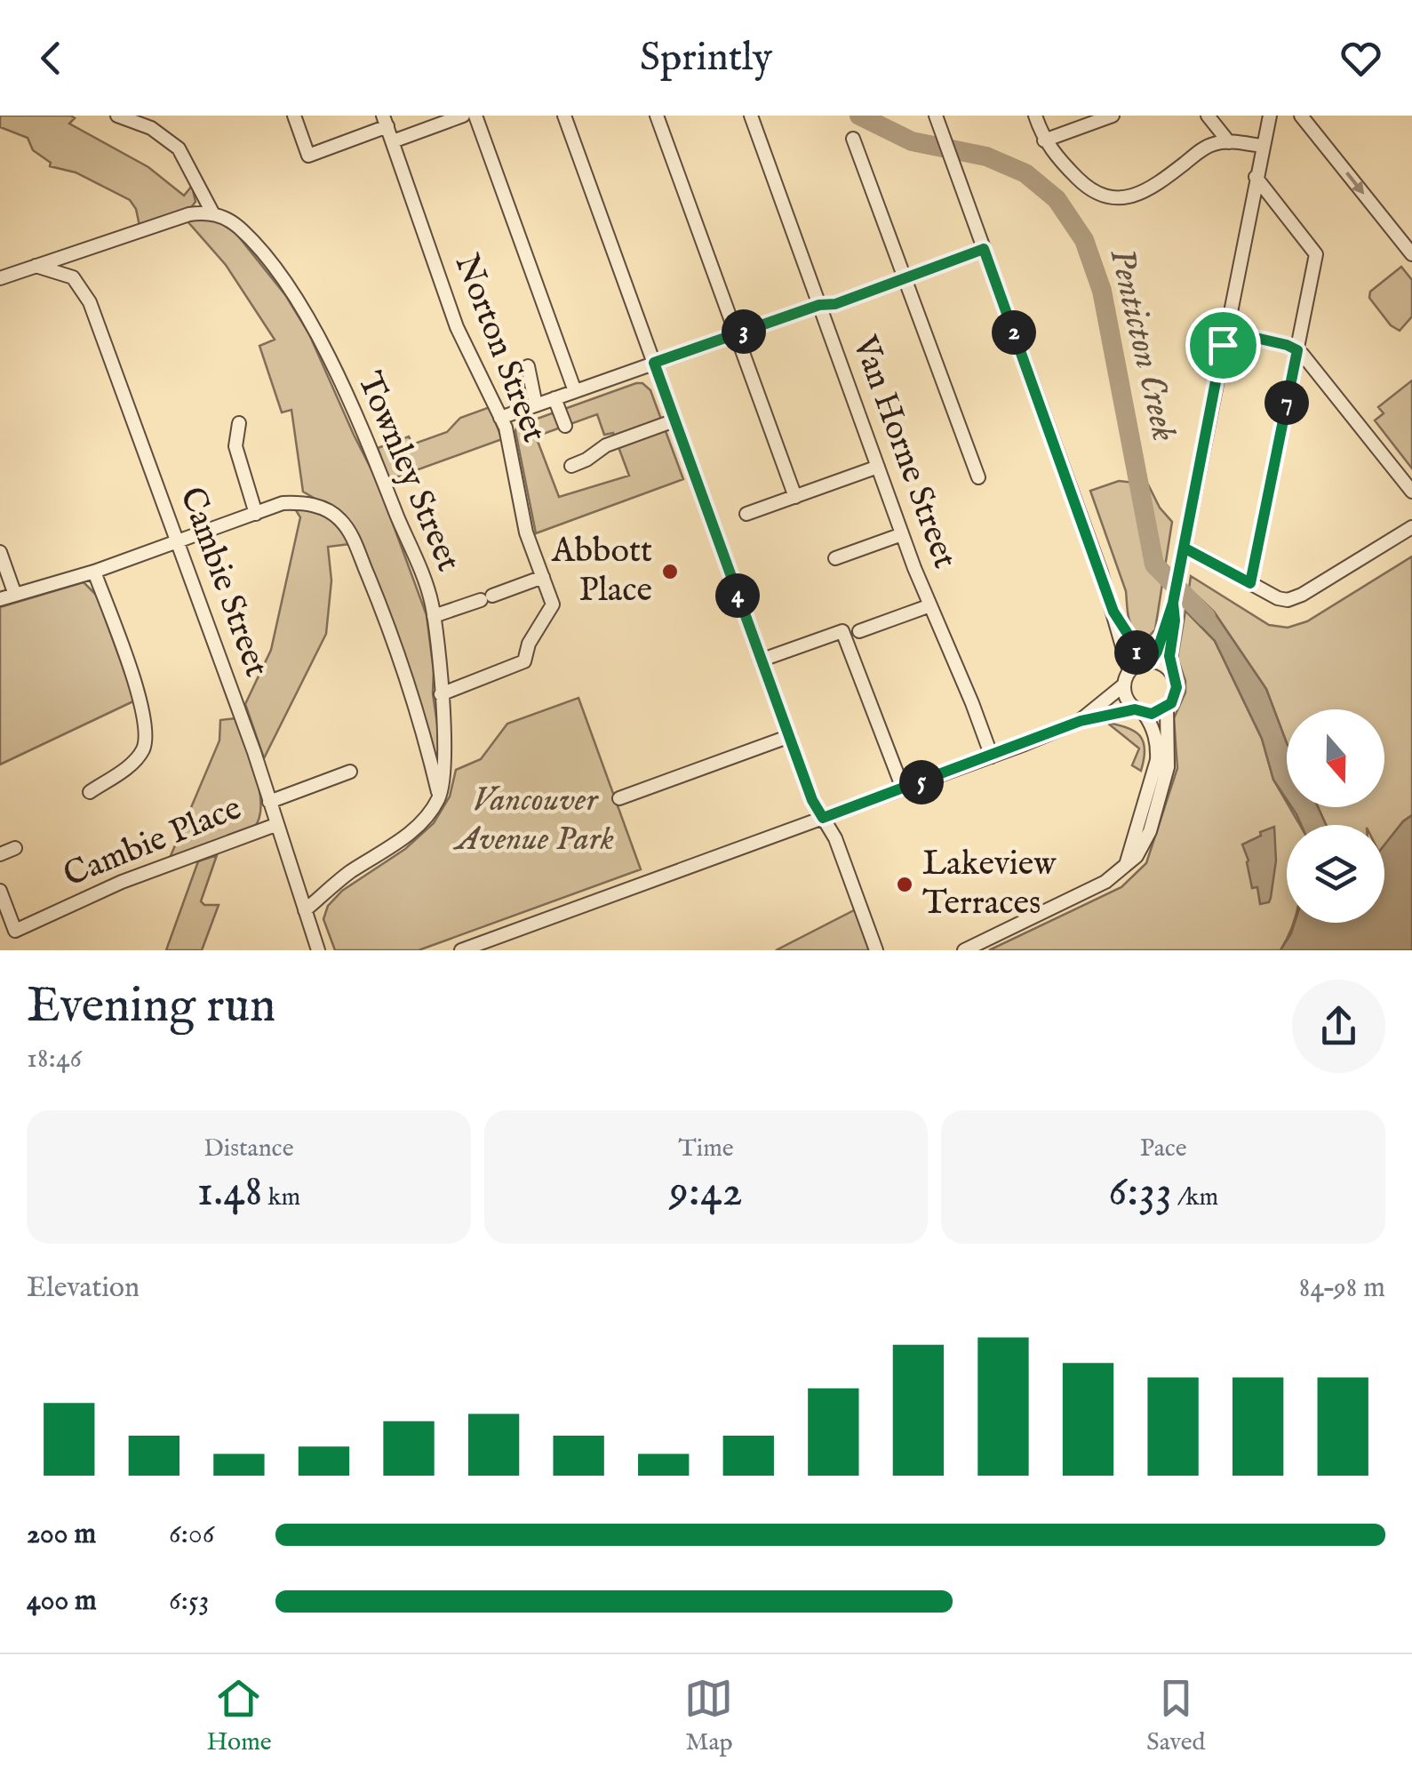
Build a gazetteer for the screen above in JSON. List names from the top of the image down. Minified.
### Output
{"streets":{"street":["Norton Street","Van Horne Street","Townley Street","Cambie Street","Cambie Place"]},"crossings":[["Norton Street","Townley Street"],["Cambie Street","Cambie Place"]],"water":["Penticton Creek"],"parks":["Vancouver Avenue Park"],"places":["Abbott Place","Lakeview Terraces"],"north":"bottom","page":{"header":"Sprintly","pins":["3","2","7","4","1","5"],"heading":["Evening run","18:46"],"stats":[["Distance","1.48 km"],["Time","9:42"],["Pace","6:33 /km"]],"chart":["Elevation","84–98 m"],"list":[{"name":"200 m","note":"6:06"},{"name":"400 m","note":"6:53"}],"tabs":["Home","Map","Saved"]}}
